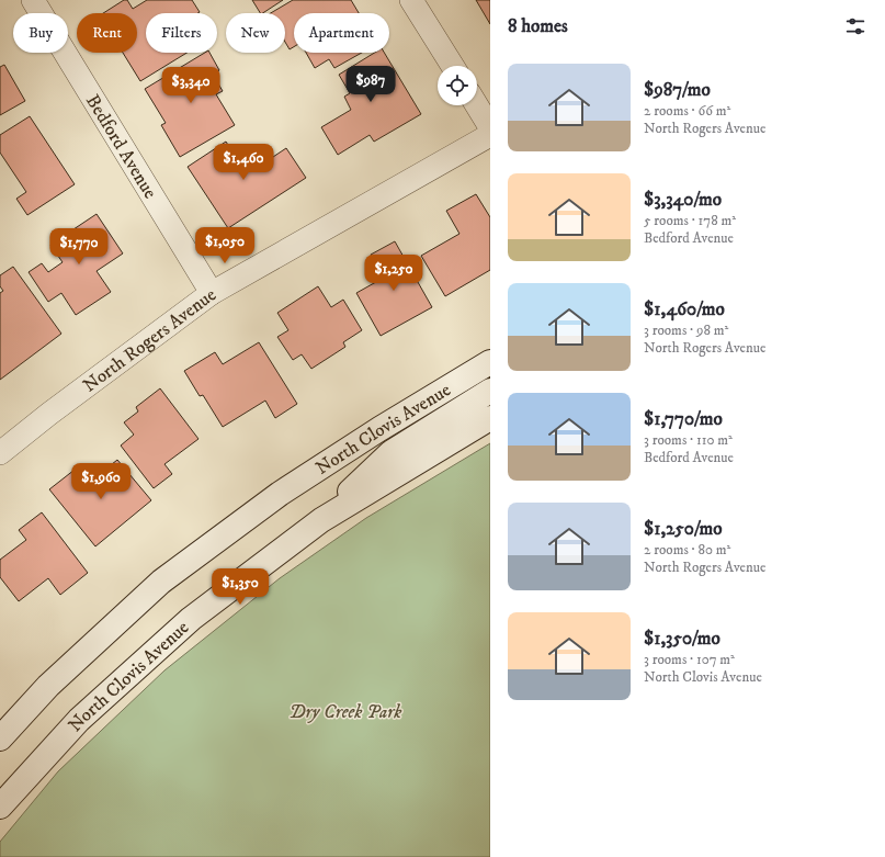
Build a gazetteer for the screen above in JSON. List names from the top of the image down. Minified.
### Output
{"streets":{"main road":["North Clovis Avenue"],"street":["Bedford Avenue","North Rogers Avenue"]},"crossings":[["Bedford Avenue","North Rogers Avenue"]],"parks":["Dry Creek Park"],"page":{"heading":"8 homes","chip":["Buy","Rent","Filters","New","Apartment"],"list":[{"name":"$987/mo","note":"2 rooms · 66 m² · North Rogers Avenue"},{"name":"$3,340/mo","note":"5 rooms · 178 m² · Bedford Avenue"},{"name":"$1,460/mo","note":"3 rooms · 98 m² · North Rogers Avenue"},{"name":"$1,770/mo","note":"3 rooms · 110 m² · Bedford Avenue"},{"name":"$1,250/mo","note":"2 rooms · 80 m² · North Rogers Avenue"},{"name":"$1,350/mo","note":"3 rooms · 107 m² · North Clovis Avenue"}],"price":["$987","$3,340","$1,460","$1,050","$1,770","$1,250","$1,960","$1,350"]}}
